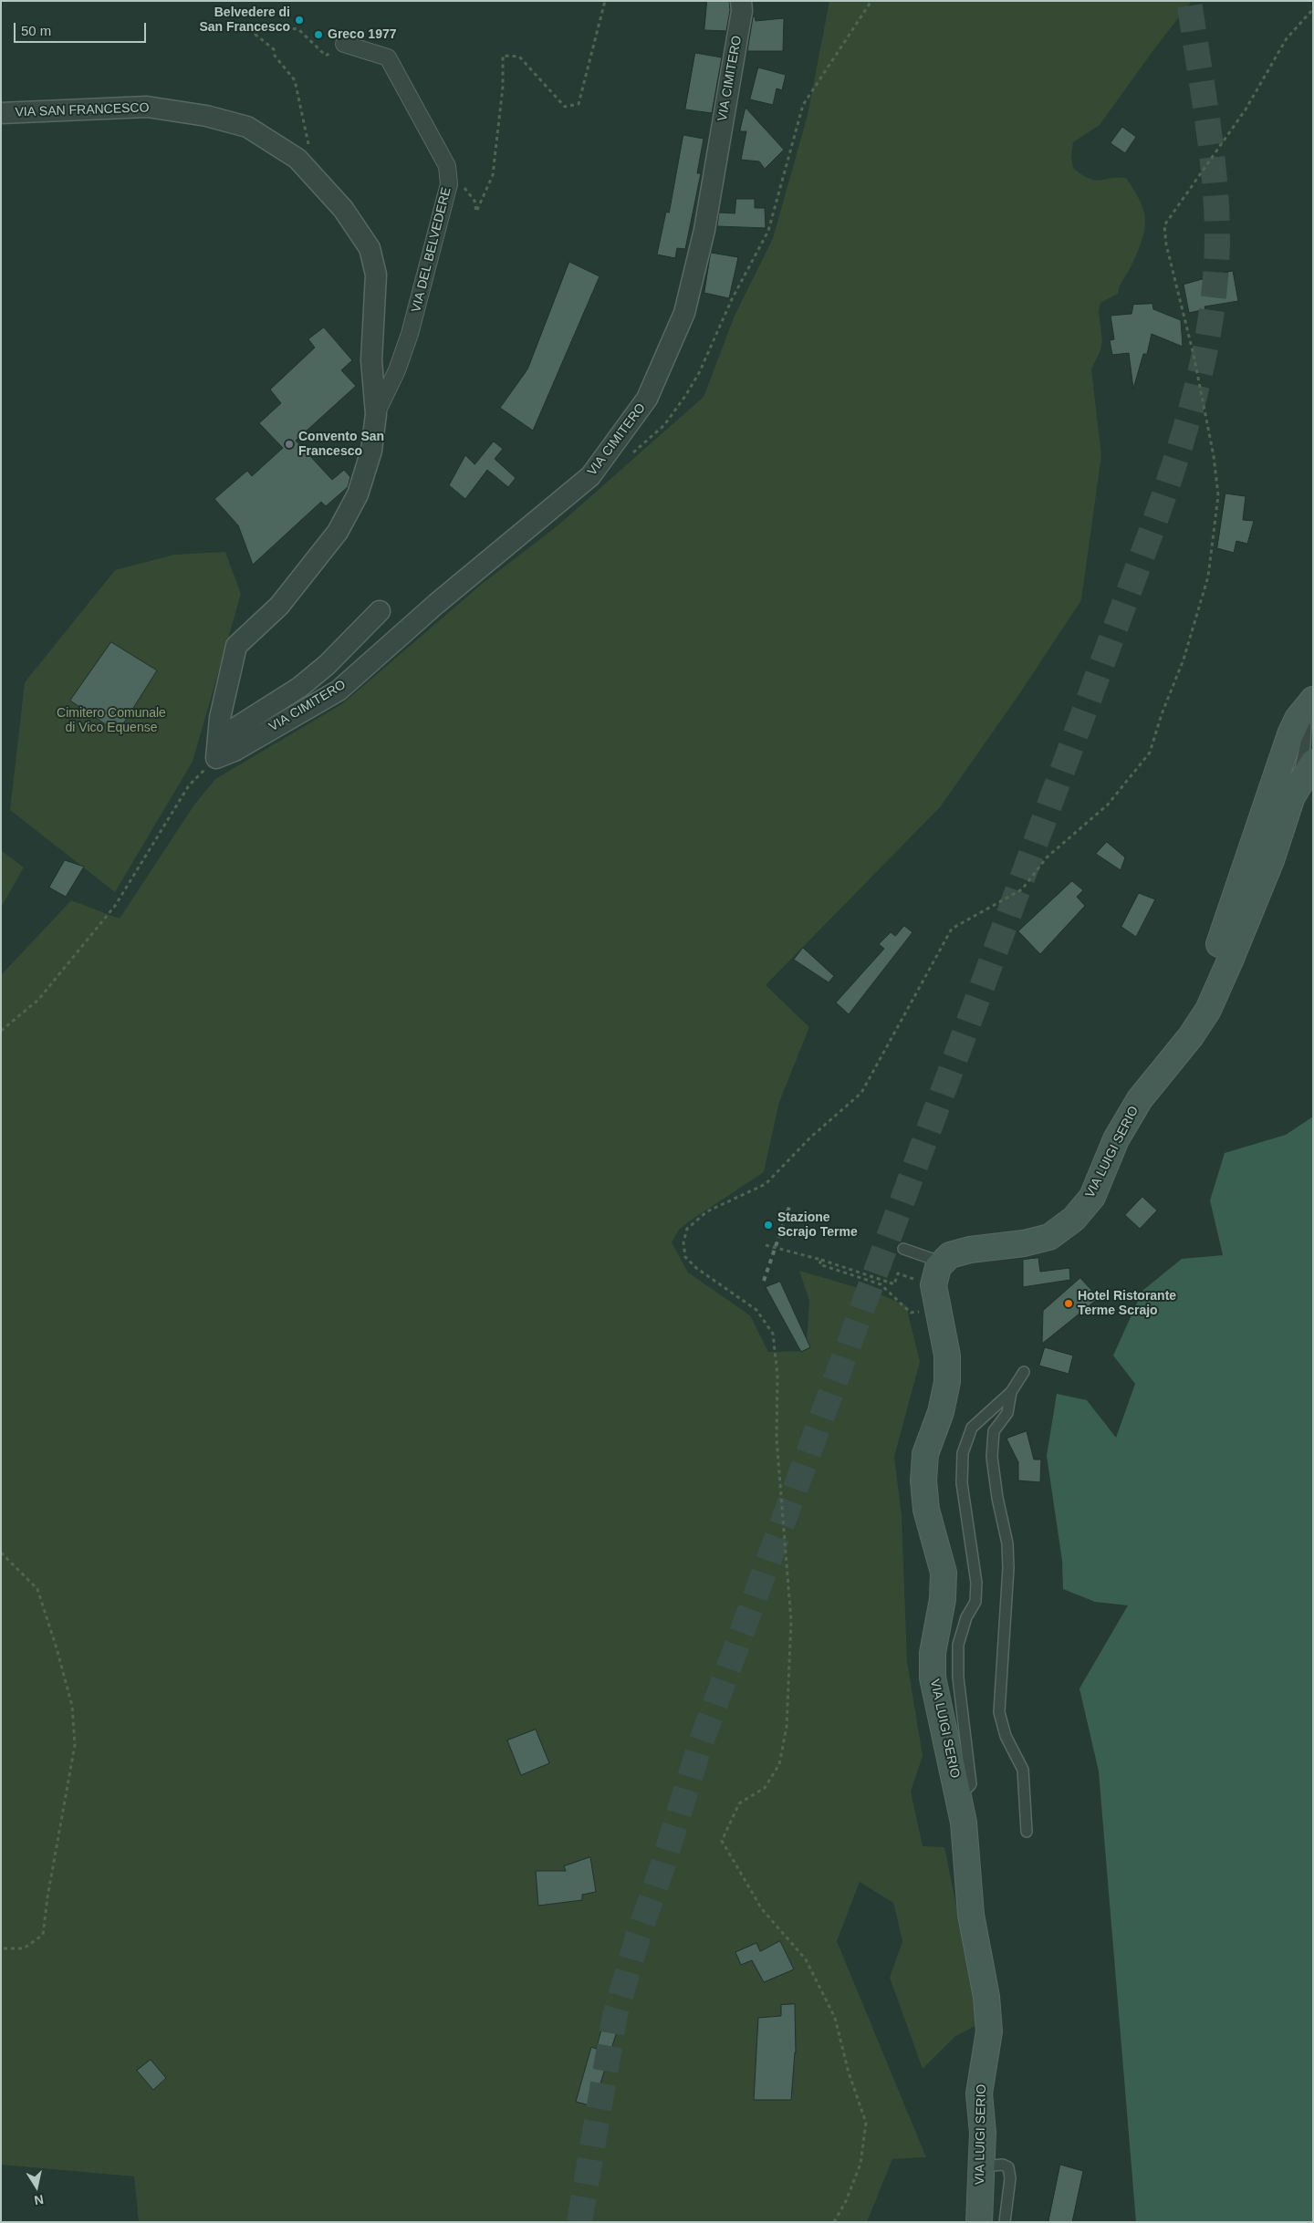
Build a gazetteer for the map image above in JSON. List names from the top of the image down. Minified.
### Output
{"streets":{"main road":["VIA LUIGI SERIO"],"street":["VIA CIMITERO","VIA SAN FRANCESCO","VIA DEL BELVEDERE"]},"crossings":[["VIA CIMITERO","VIA SAN FRANCESCO"],["VIA SAN FRANCESCO","VIA DEL BELVEDERE"]],"parks":["Cimitero Comunale di Vico Equense"],"places":["Belvedere di San Francesco","Greco 1977","Convento San Francesco","Stazione Scrajo Terme","Hotel Ristorante Terme Scrajo"],"scale_bar":"50 m","north":"bottom"}
